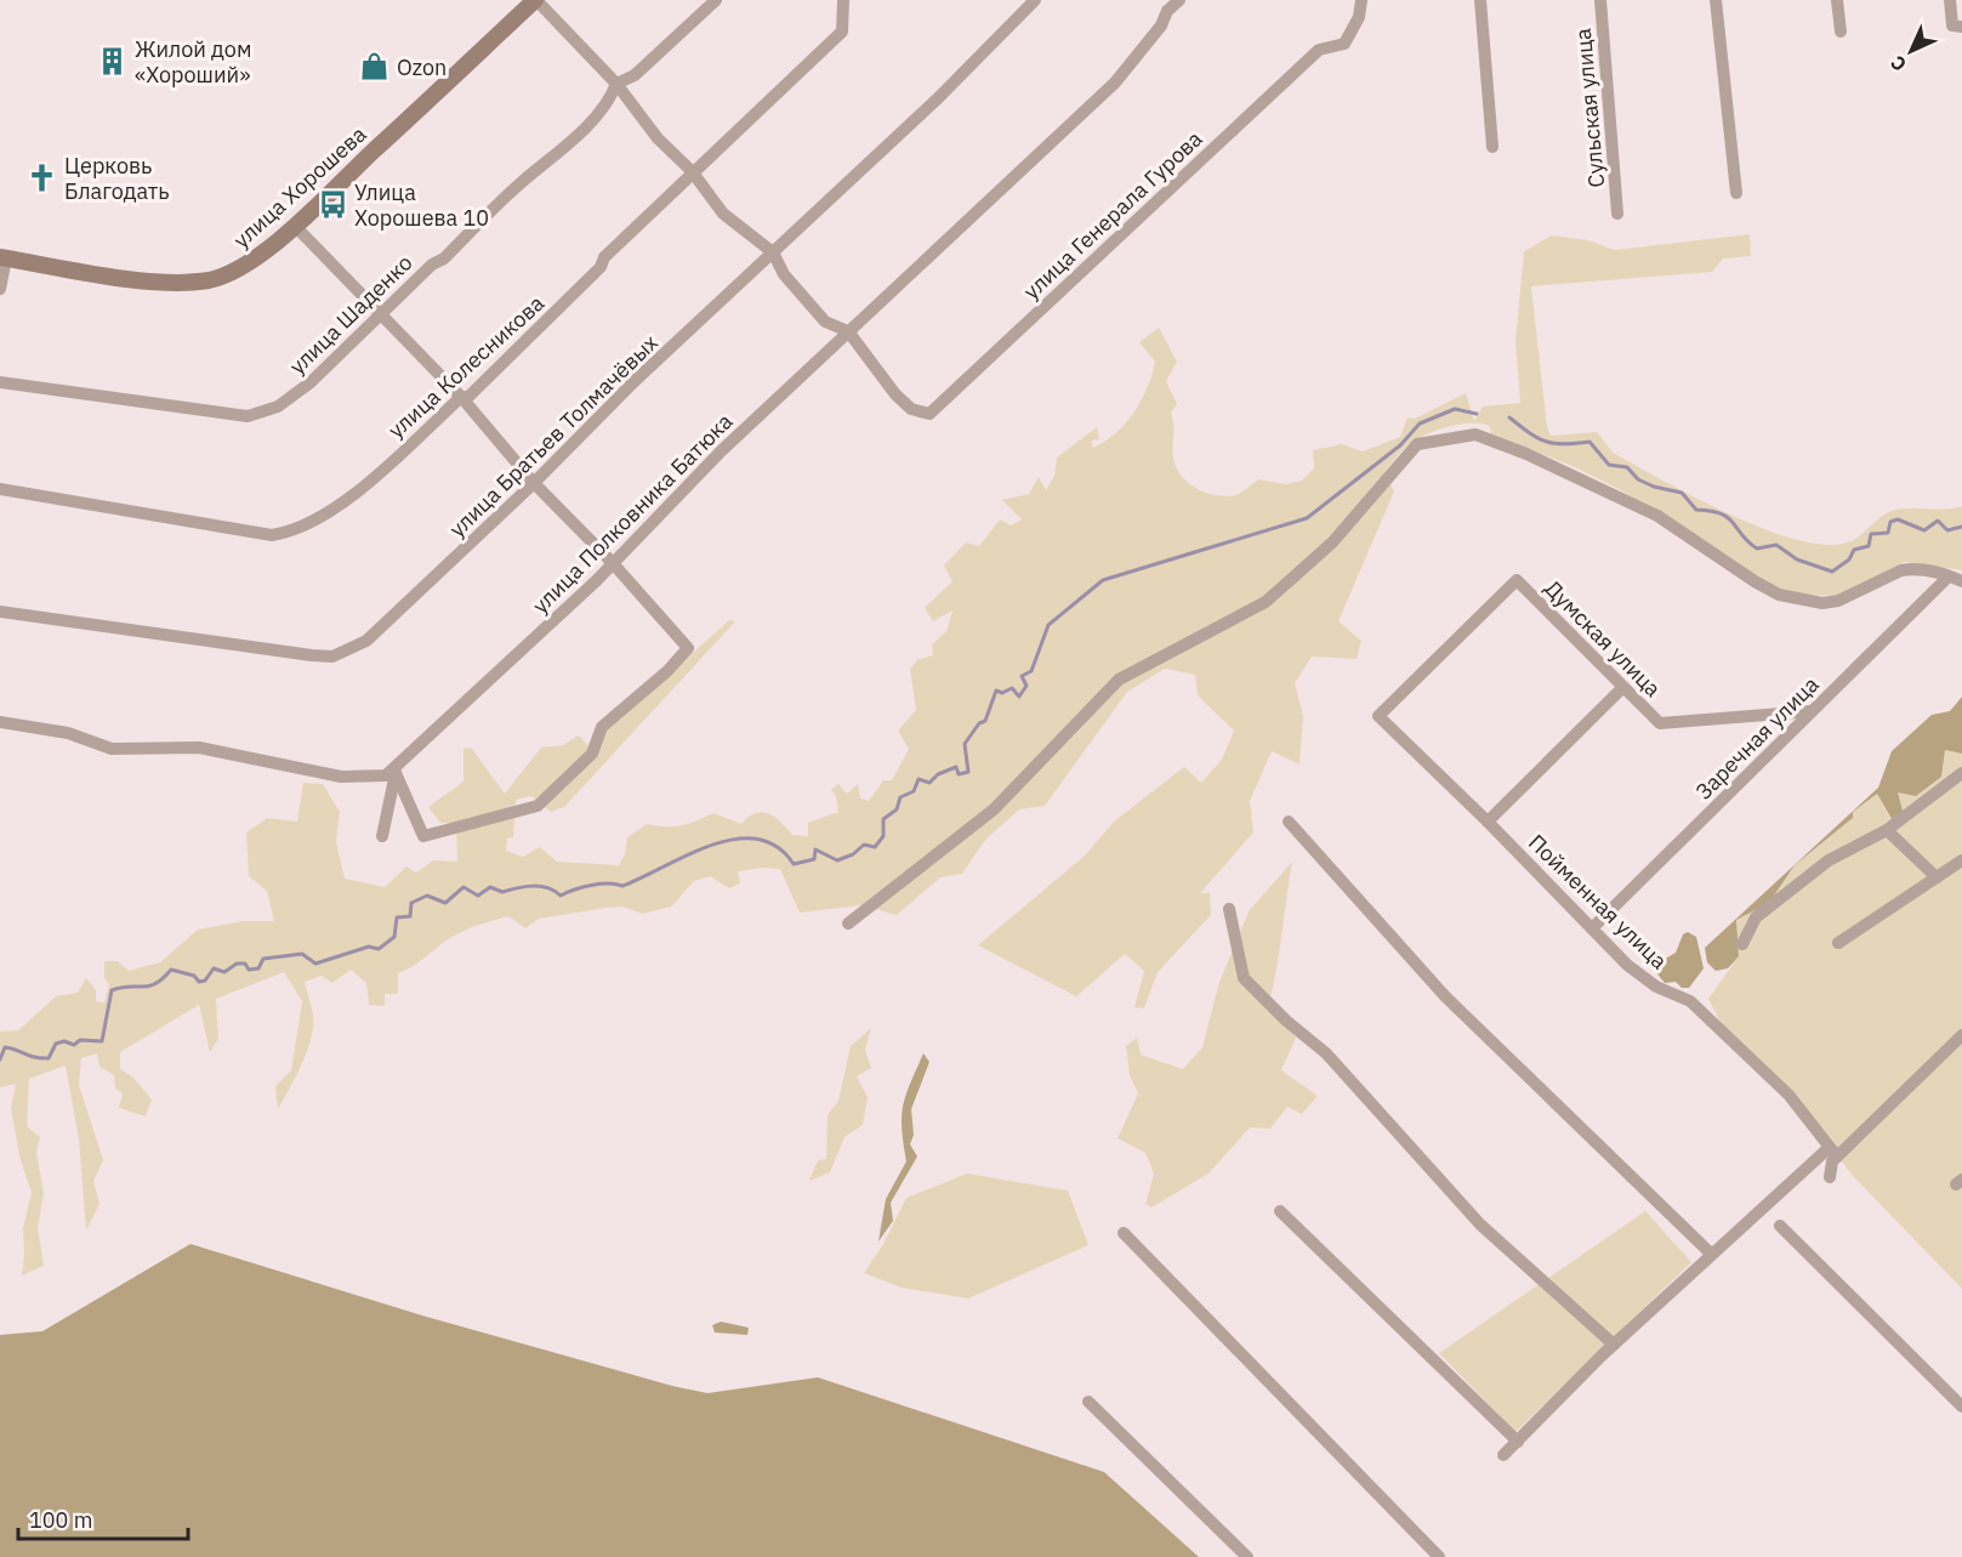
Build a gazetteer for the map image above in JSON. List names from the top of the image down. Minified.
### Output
{"streets":{"main road":["улица Хорошева"],"street":["Сульская улица","улица Генерала Гурова","улица Шаденко","улица Колесникова","улица Братьев Толмачёвых","улица Полковника Батюка","Думская улица","Заречная улица","Пойменная улица"]},"crossings":[["улица Генерала Гурова","улица Полковника Батюка"],["Думская улица","Заречная улица"],["Думская улица","Пойменная улица"],["Заречная улица","Пойменная улица"]],"places":{"building":["Жилой дом «Хороший»"],"shop":["Ozon"],"church":["Церковь Благодать"],"bus stop":["Улица Хорошева 10"]},"scale_bar":"100 m","north":"bottom left"}
